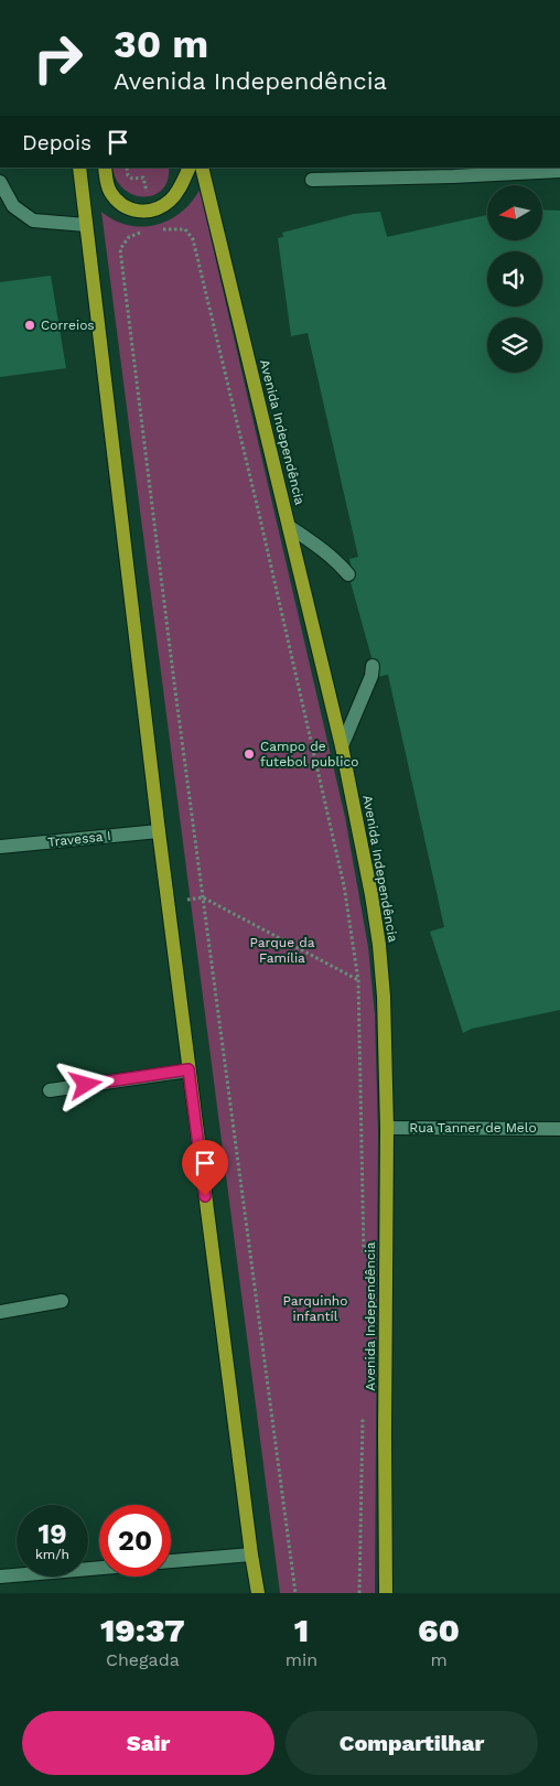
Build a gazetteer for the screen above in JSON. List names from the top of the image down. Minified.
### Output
{"streets":{"main road":["Avenida Independência"],"street":["Travessa I","Rua Tanner de Melo"]},"crossings":[["Avenida Independência","Rua Tanner de Melo"]],"parks":["Parque da Família","Parquinho infantíl"],"places":["Correios","Campo de futebol publico"],"north":"left","page":{"turn":["30 m","Avenida Independência"],"then":"Depois","speed":"19 km/h","limit":"20","eta":["19:37","Chegada","1","min","60","m"],"buttons":["Sair","Compartilhar"]}}
